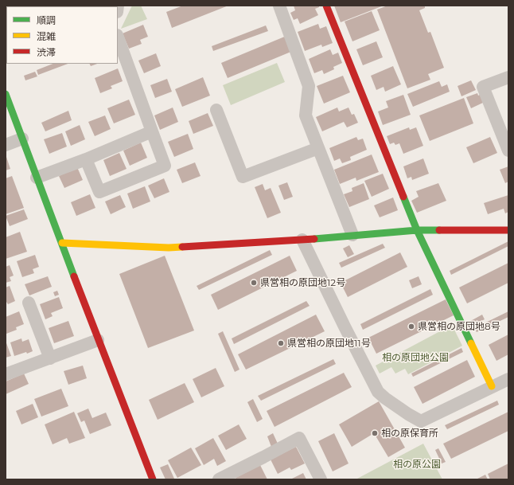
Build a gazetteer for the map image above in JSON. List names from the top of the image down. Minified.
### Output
{"parks":["相の原団地公園","相の原公園"],"places":["県営相の原団地12号","県営相の原団地8号","県営相の原団地11号","相の原保育所"],"legend":["順調","混雑","渋滞"]}
